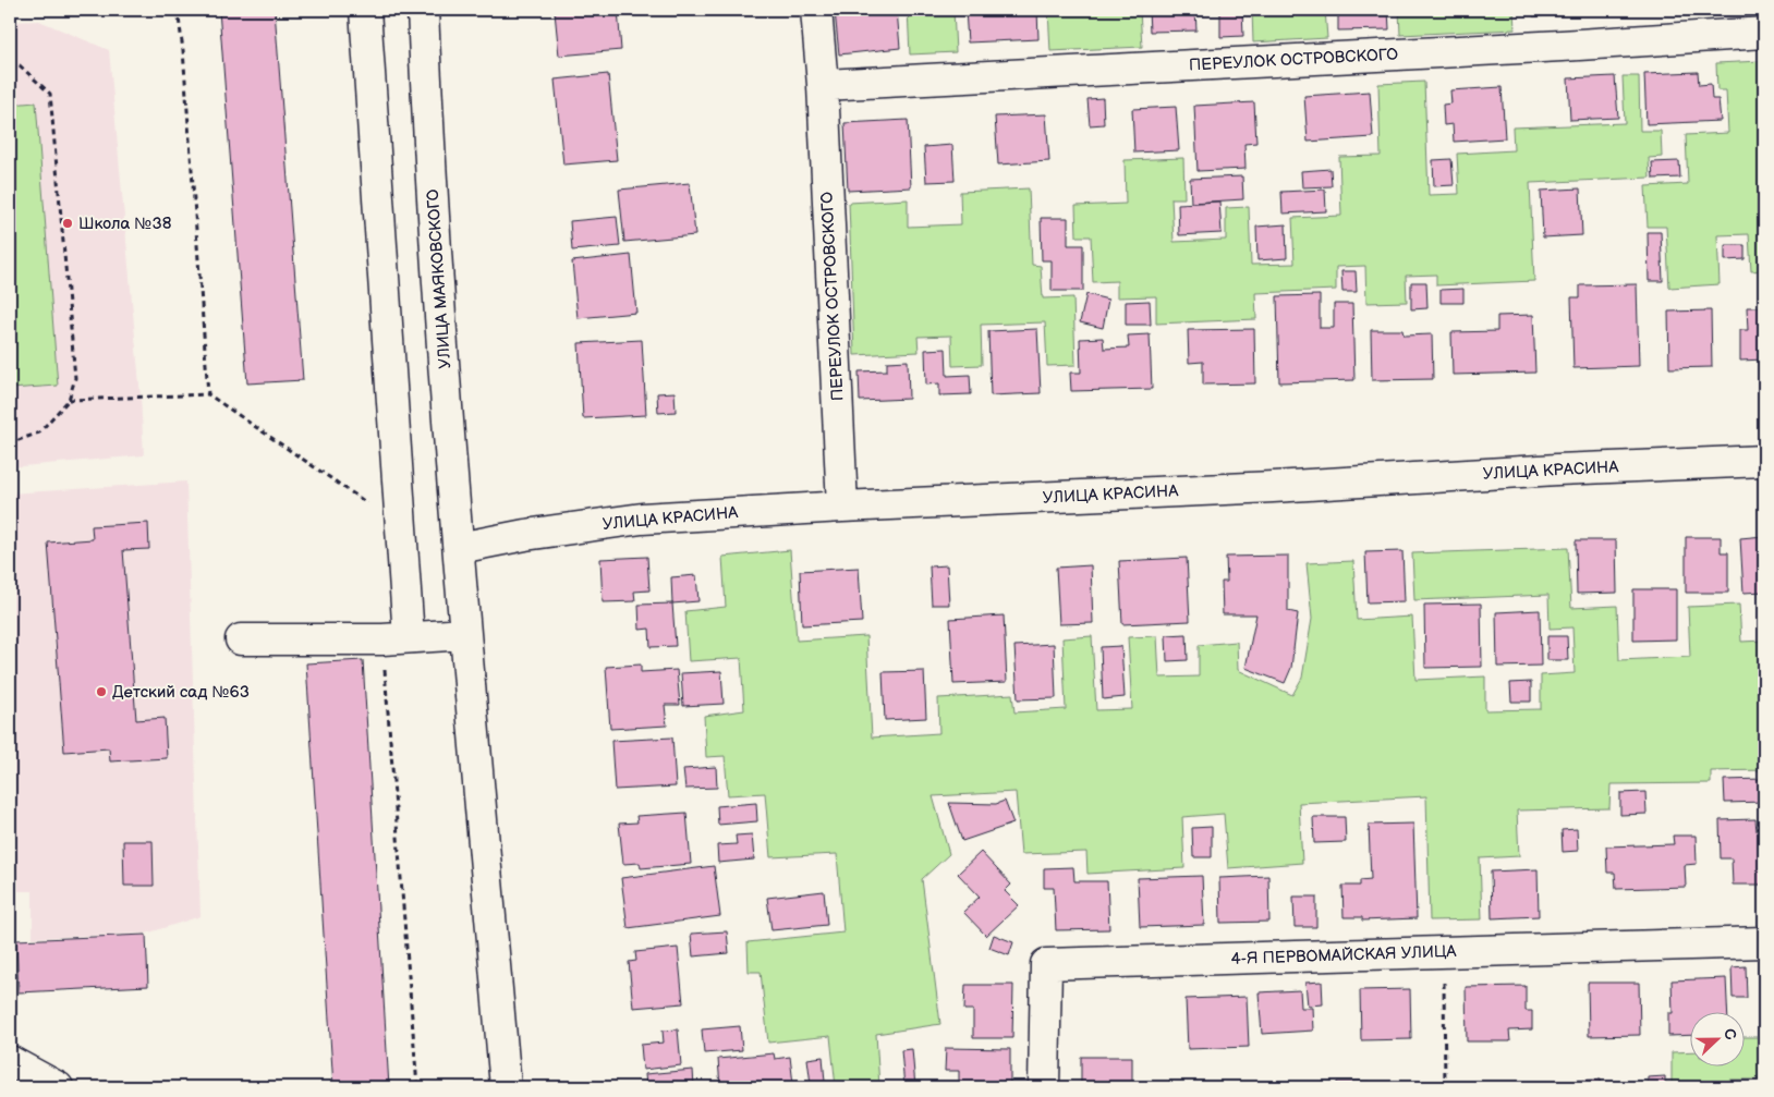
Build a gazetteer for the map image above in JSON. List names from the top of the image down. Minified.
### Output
{"streets":{"street":["ПЕРЕУЛОК ОСТРОВСКОГО","УЛИЦА МАЯКОВСКОГО","УЛИЦА КРАСИНА","4-Я ПЕРВОМАЙСКАЯ УЛИЦА"]},"crossings":[["ПЕРЕУЛОК ОСТРОВСКОГО","УЛИЦА КРАСИНА"],["УЛИЦА МАЯКОВСКОГО","УЛИЦА КРАСИНА"]],"places":["Школа №38","Детский сад №63"],"north":"right"}
